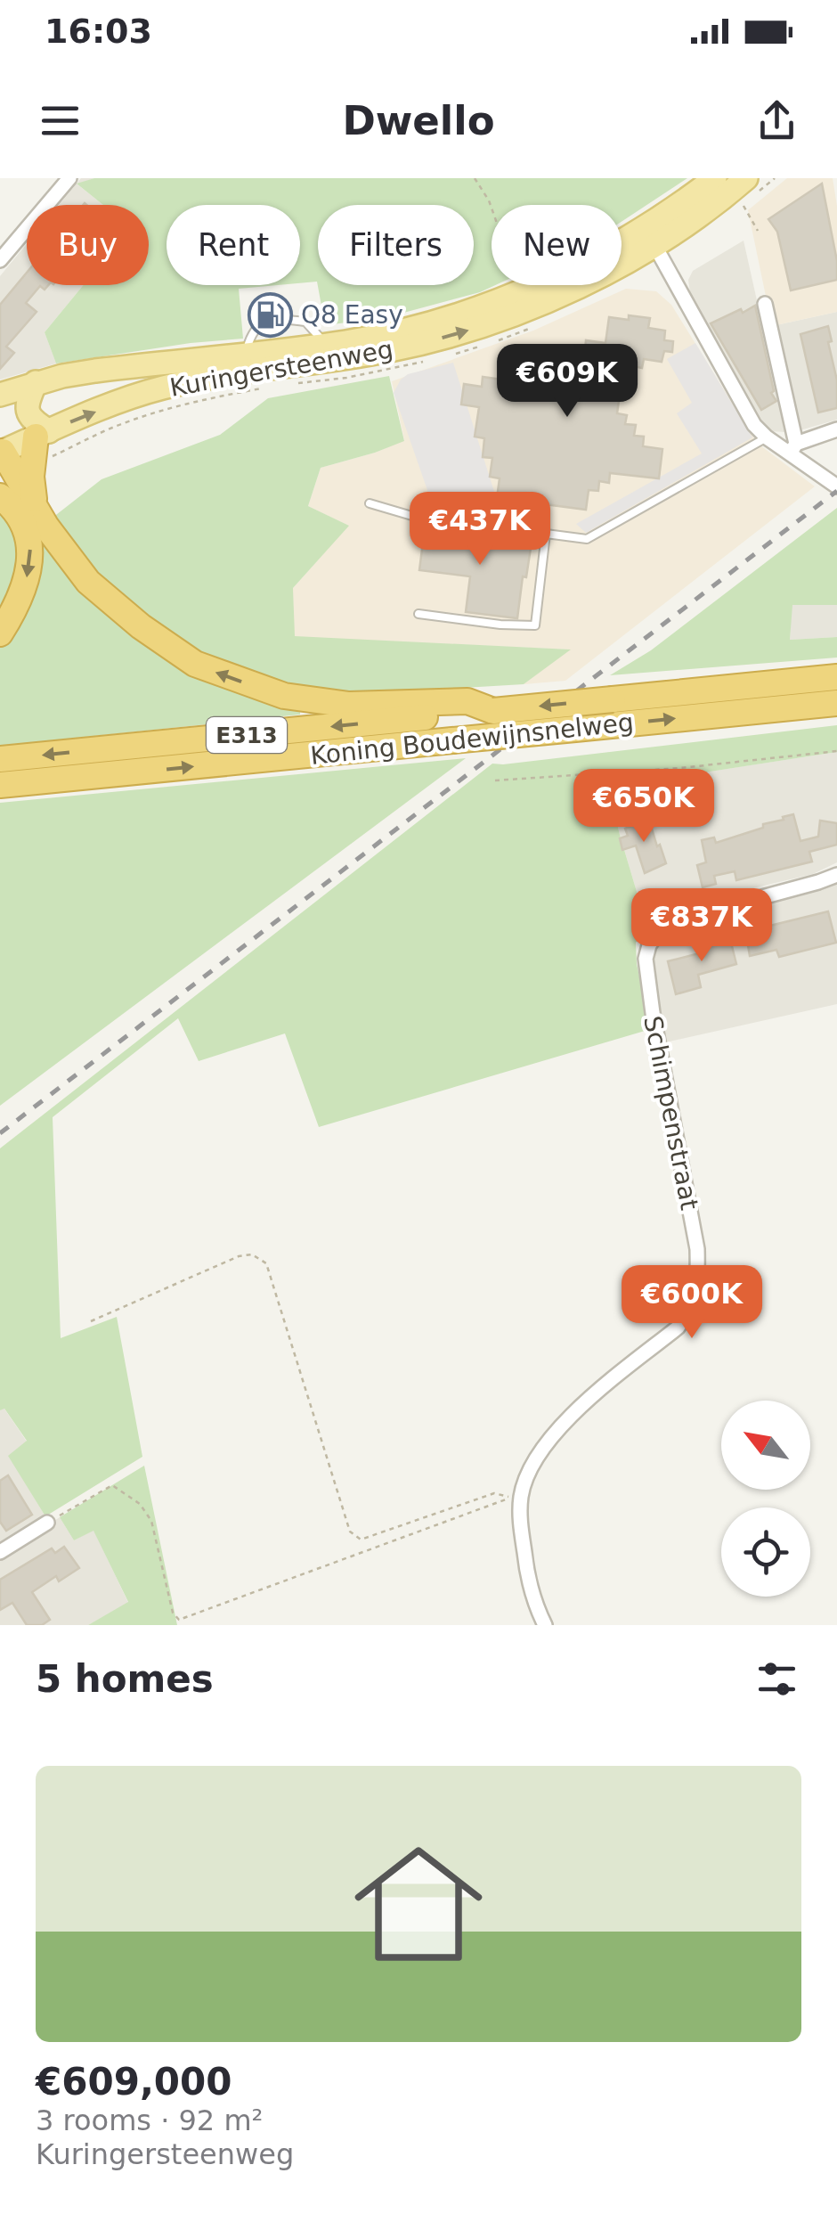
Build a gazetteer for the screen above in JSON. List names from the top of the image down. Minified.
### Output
{"streets":{"highway":["E313","Koning Boudewijnsnelweg"],"main road":["Kuringersteenweg"],"street":["Schimpenstraat"]},"places":{"fuel station":["Q8 Easy"]},"north":"top left","page":{"status":"16:03","header":"Dwello","chip":["Buy","Rent","Filters","New"],"price":["€609K","€437K","€650K","€837K","€600K"],"heading":"5 homes","list":[{"name":"€609,000","note":"3 rooms · 92 m² · Kuringersteenweg"}]}}
